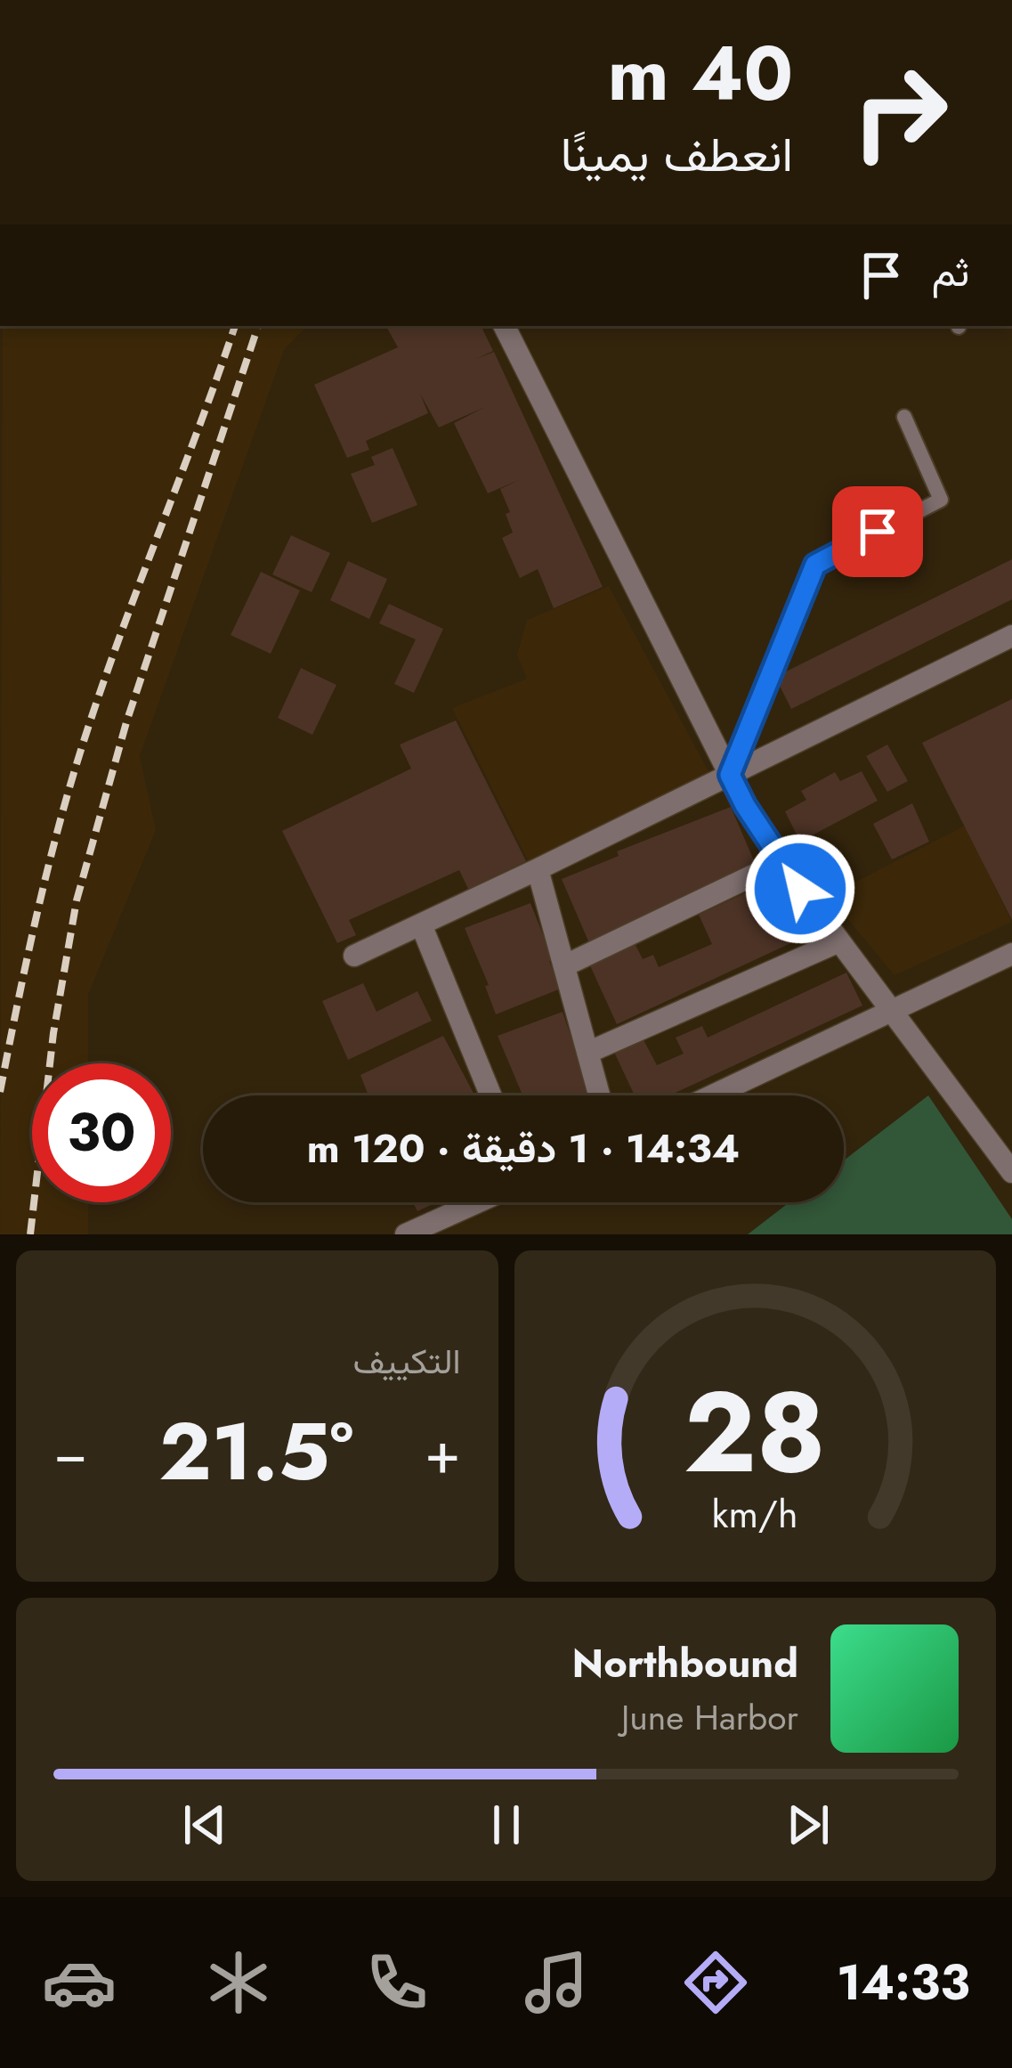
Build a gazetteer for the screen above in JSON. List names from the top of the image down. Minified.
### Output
{"page":{"turn":["40 m","انعطف يمينًا"],"then":"ثم","limit":"30","trip":"14:34 · 1 دقيقة · 120 m","tile":"التكييف","heat":["−","21.5°","+"],"song":["Northbound","June Harbor"],"tabs":"14:33","gauge":["28","km/h"]}}
